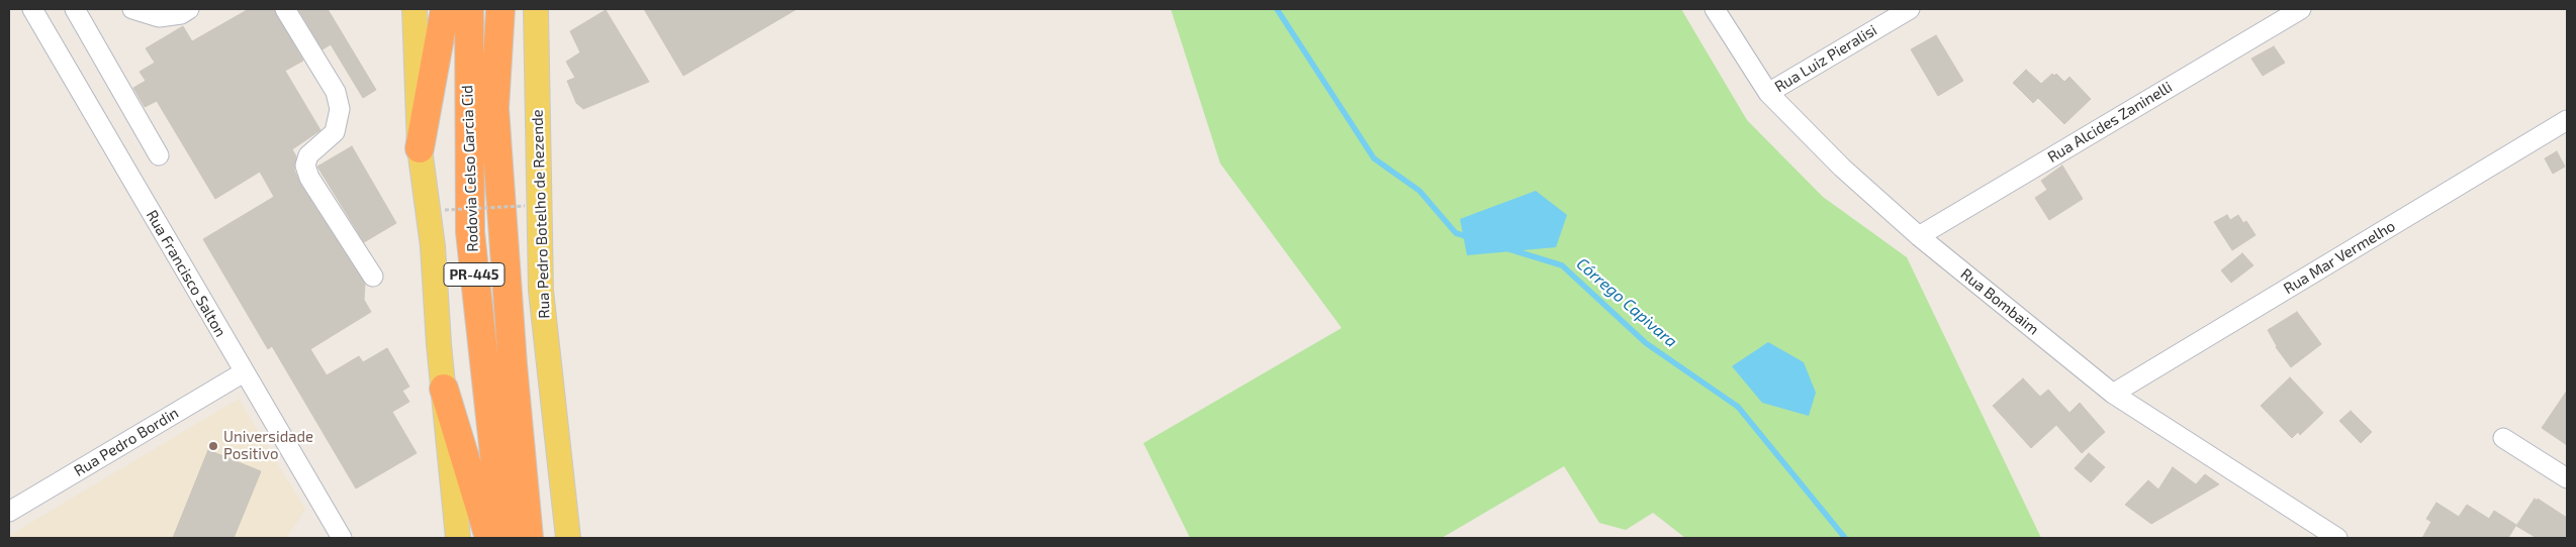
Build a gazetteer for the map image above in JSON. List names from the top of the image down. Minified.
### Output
{"streets":{"highway":["Rodovia Celso Garcia Cid","PR-445"],"main road":["Rua Pedro Botelho de Rezende"],"street":["Rua Luiz Pieralisi","Rua Alcides Zaninelli","Rua Mar Vermelho","Rua Francisco Salton","Rua Bombaim","Rua Pedro Bordin"]},"crossings":[["Rua Luiz Pieralisi","Rua Bombaim"],["Rua Alcides Zaninelli","Rua Bombaim"],["Rua Mar Vermelho","Rua Bombaim"],["Rua Francisco Salton","Rua Pedro Bordin"]],"water":["Córrego Capivara"],"places":["Universidade Positivo"]}
